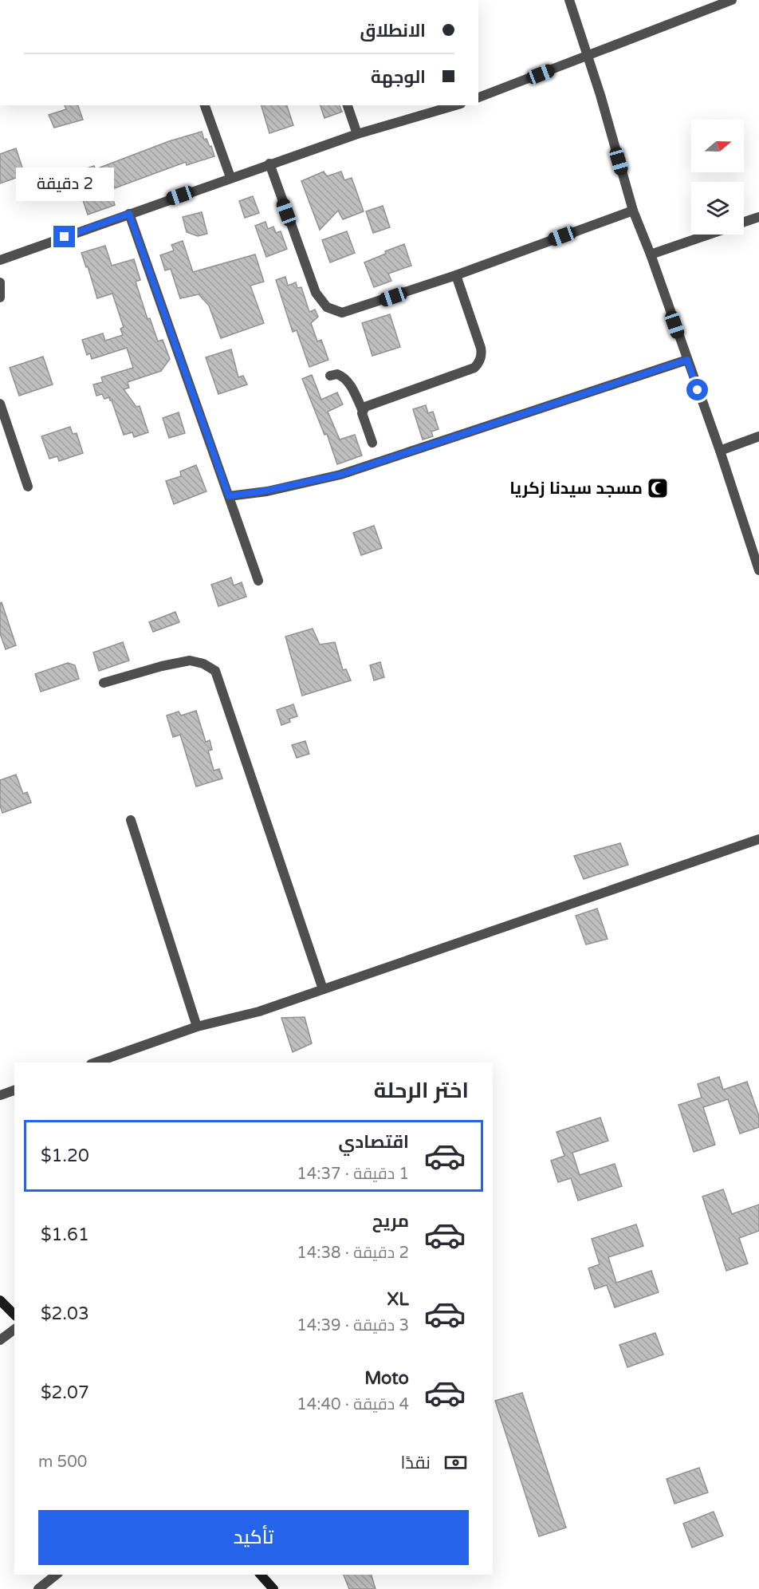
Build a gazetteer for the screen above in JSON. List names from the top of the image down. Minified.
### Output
{"places":{"mosque":["مسجد سيدنا زكريا"]},"north":"right","page":{"banner":["الانطلاق","الوجهة"],"bubble":"2 دقيقة","heading":"اختر الرحلة","list":[{"name":"اقتصادي","note":"1 دقيقة · 14:37","value":"$1.20"},{"name":"مريح","note":"2 دقيقة · 14:38","value":"$1.61"},{"name":"XL","note":"3 دقيقة · 14:39","value":"$2.03"},{"name":"Moto","note":"4 دقيقة · 14:40","value":"$2.07"}],"pay":["نقدًا","500 m"],"buttons":"تأكيد"}}
